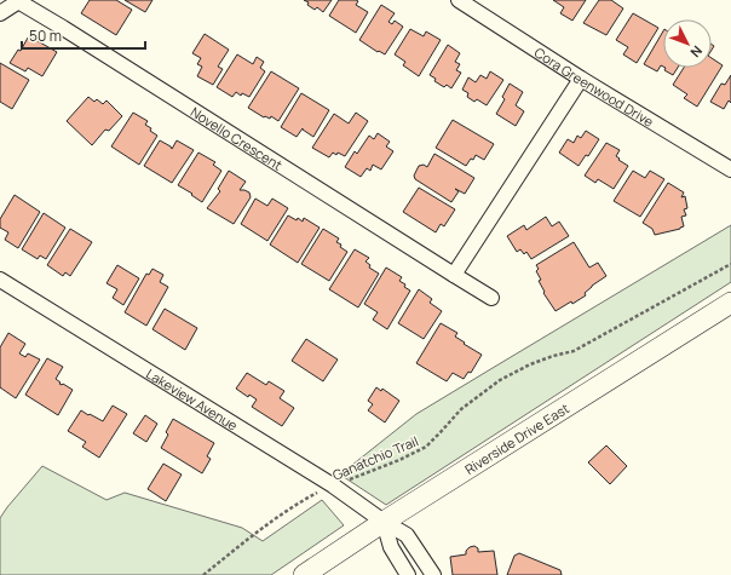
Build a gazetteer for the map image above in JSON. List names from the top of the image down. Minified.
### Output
{"streets":{"main road":["Riverside Drive East"],"street":["Cora Greenwood Drive","Novello Crescent","Lakeview Avenue"],"path":["Ganatchio Trail"]},"crossings":[["Lakeview Avenue","Riverside Drive East"],["Lakeview Avenue","Ganatchio Trail"]],"scale_bar":"50 m","north":"bottom right"}
